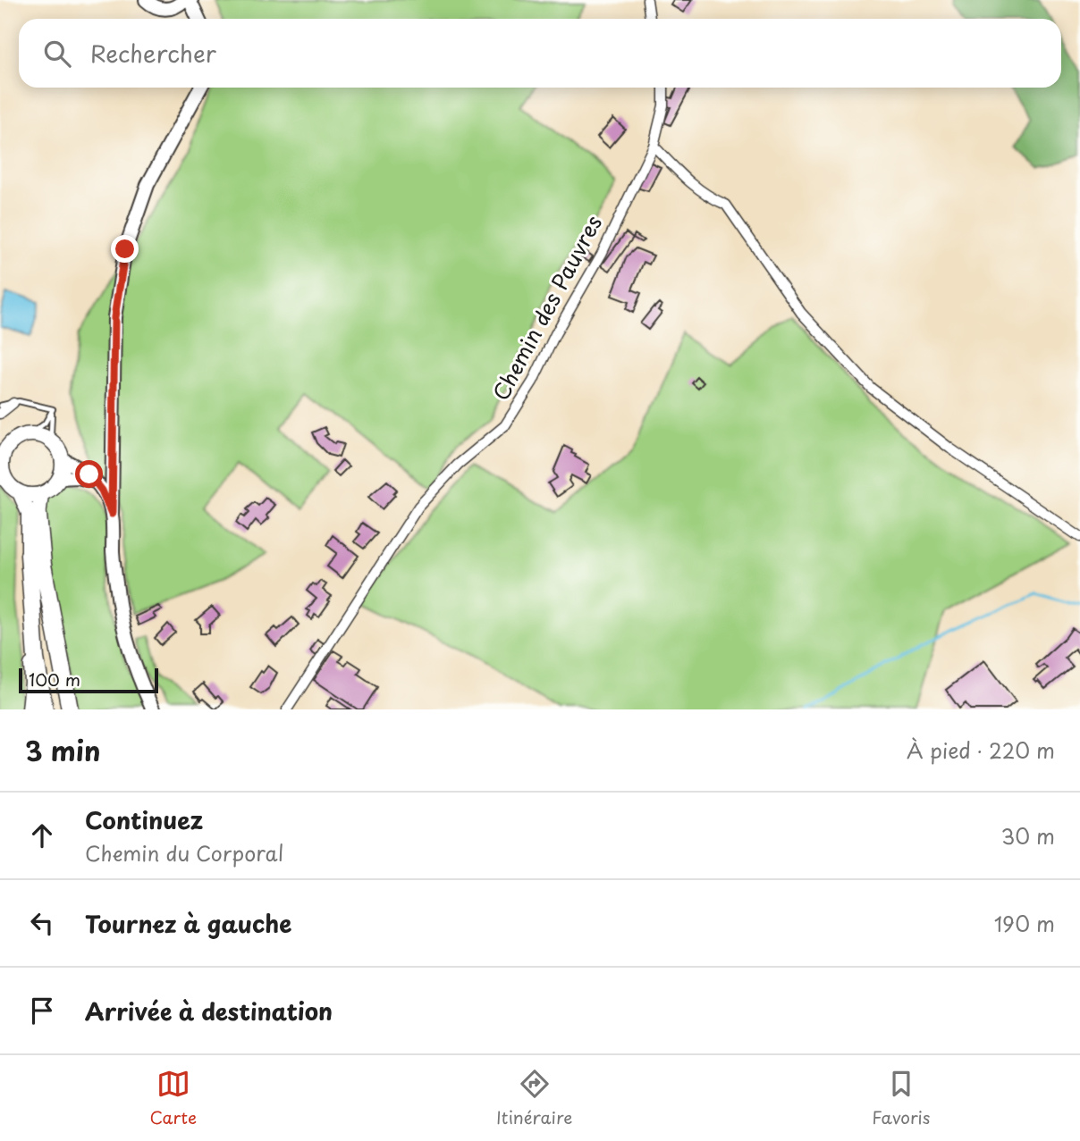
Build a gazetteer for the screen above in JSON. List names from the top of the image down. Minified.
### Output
{"streets":{"street":["Chemin des Pauvres"]},"scale_bar":"100 m","page":{"search":"Rechercher","scale":"100 m","heading":["3 min","À pied · 220 m"],"list":[["Continuez","Chemin du Corporal","30 m"],["Tournez à gauche","190 m"],"Arrivée à destination"],"nav":["Carte","Itinéraire","Favoris"]}}
